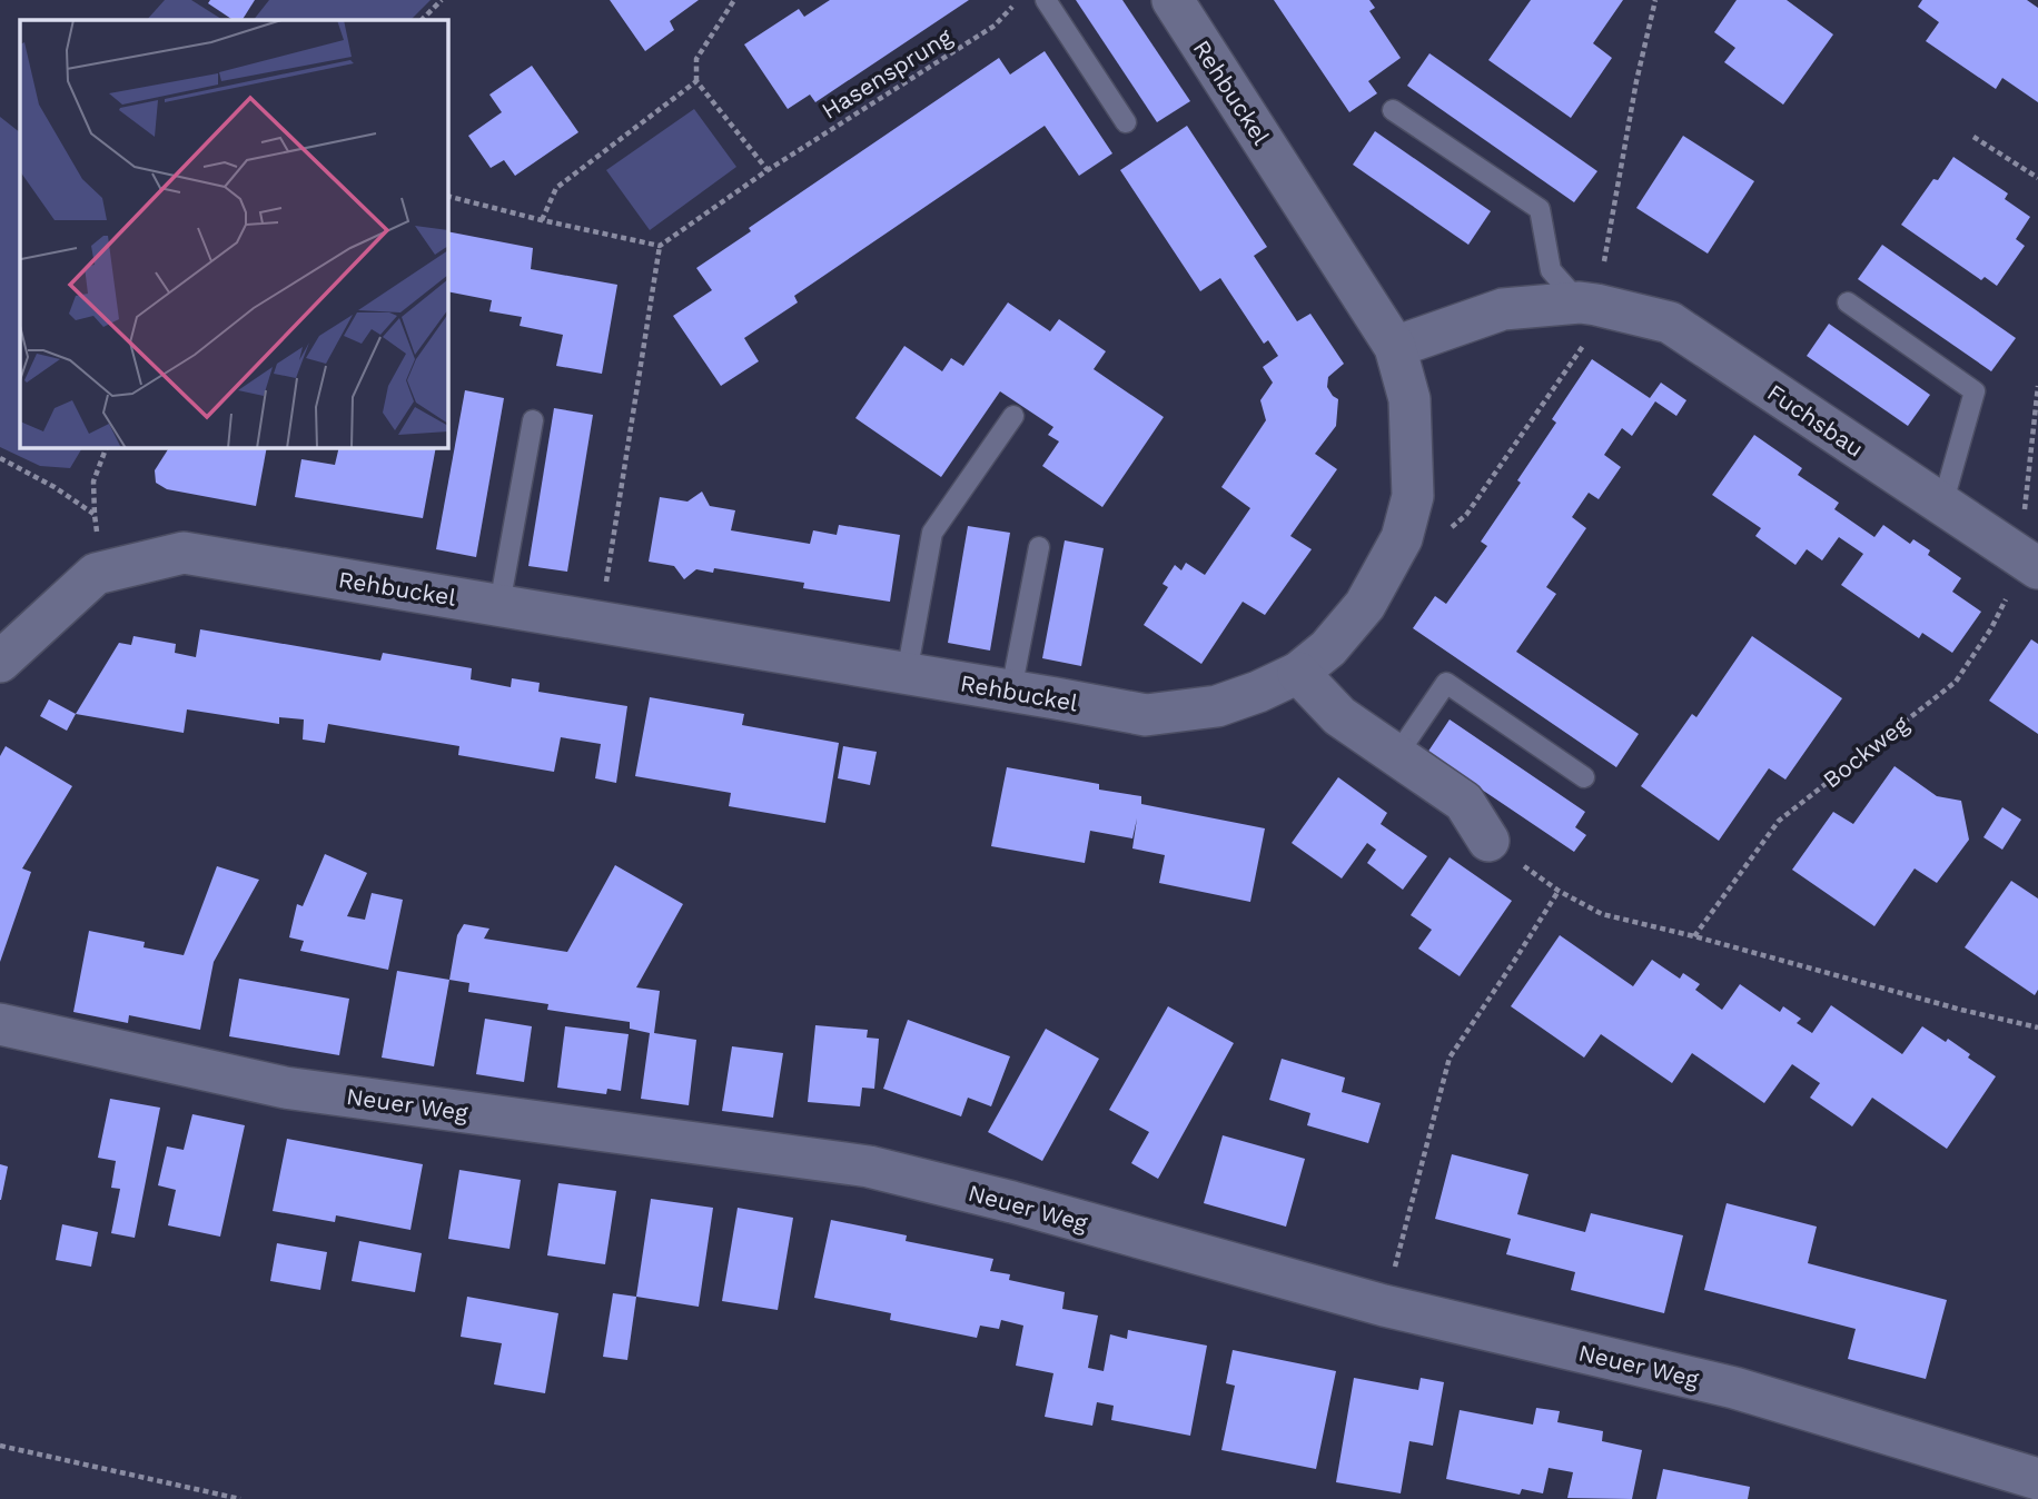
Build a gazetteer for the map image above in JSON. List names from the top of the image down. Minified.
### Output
{"streets":{"street":["Rehbuckel","Fuchsbau","Neuer Weg"],"path":["Hasensprung","Bockweg"]},"crossings":[["Rehbuckel","Fuchsbau"],["Fuchsbau","Bockweg"]]}
